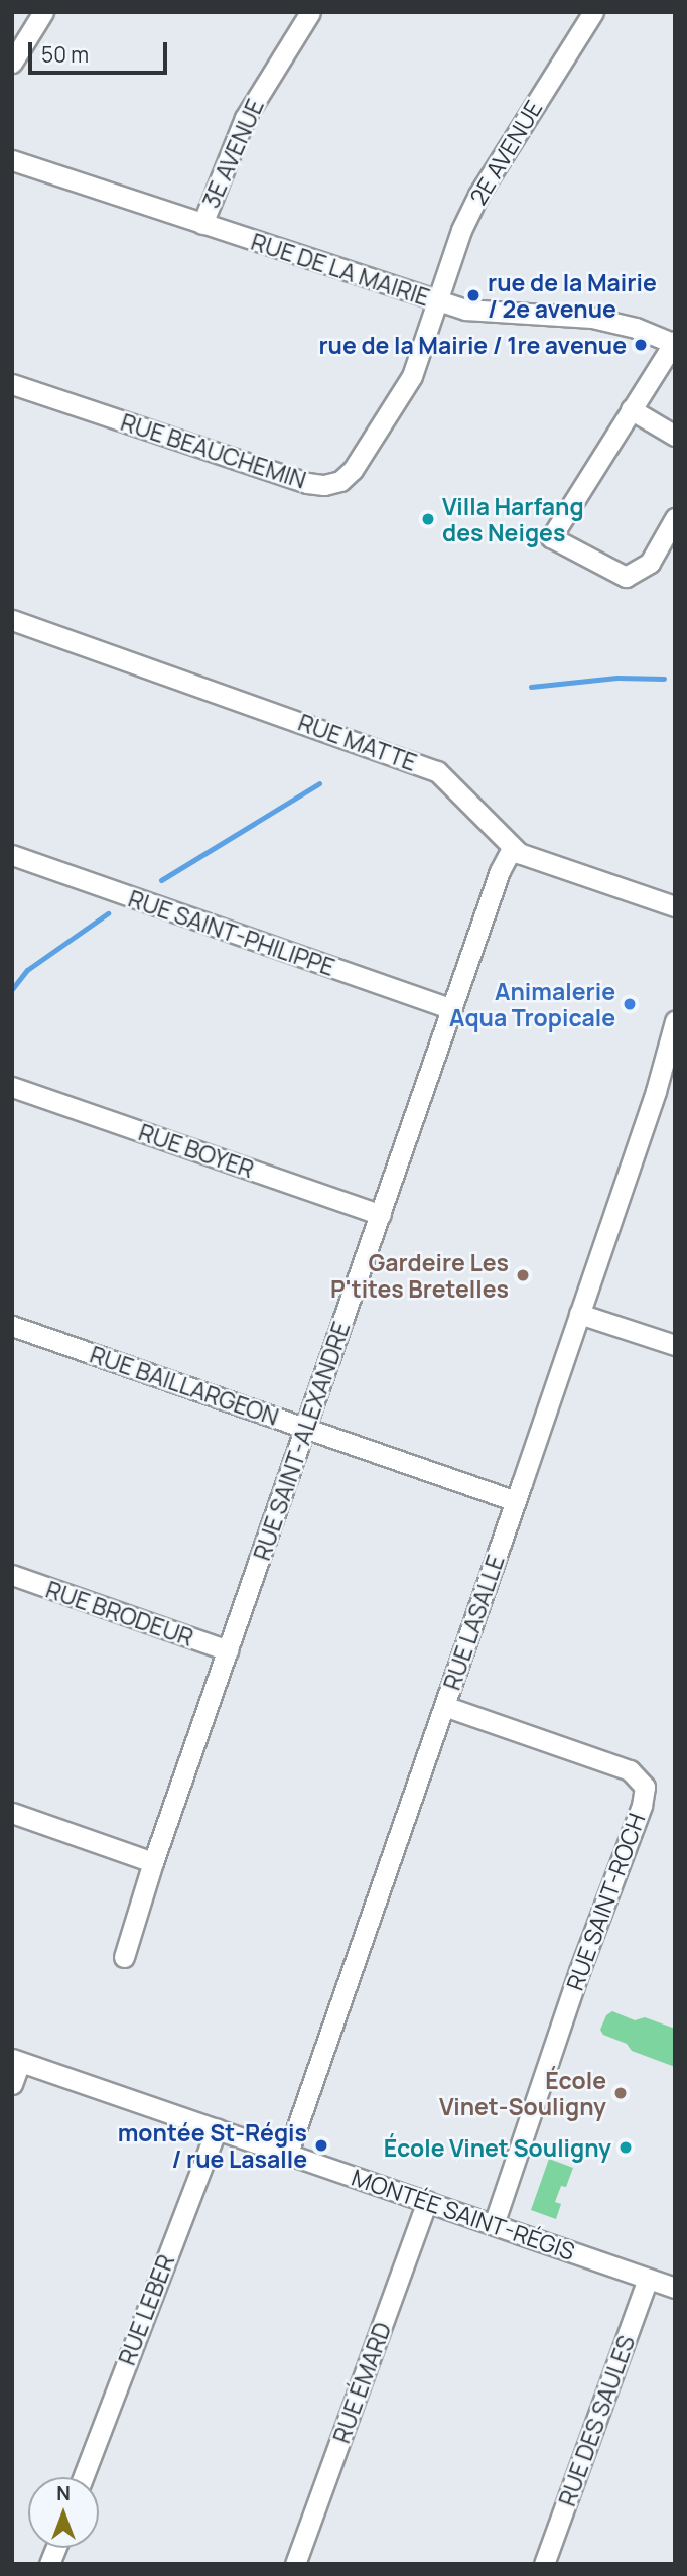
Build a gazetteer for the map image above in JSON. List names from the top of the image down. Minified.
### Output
{"streets":{"street":["2E AVENUE","3E AVENUE","RUE DE LA MAIRIE","RUE BEAUCHEMIN","RUE MATTE","RUE SAINT-PHILIPPE","RUE BOYER","RUE BAILLARGEON","RUE SAINT-ALEXANDRE","RUE BRODEUR","RUE LASALLE","RUE SAINT-ROCH","MONTÉE SAINT-RÉGIS","RUE LEBER","RUE ÉMARD","RUE DES SAULES"]},"crossings":[["2E AVENUE","RUE DE LA MAIRIE"],["2E AVENUE","RUE BEAUCHEMIN"],["3E AVENUE","RUE DE LA MAIRIE"],["RUE DE LA MAIRIE","RUE BEAUCHEMIN"],["RUE MATTE","RUE SAINT-ALEXANDRE"],["RUE SAINT-PHILIPPE","RUE SAINT-ALEXANDRE"],["RUE BOYER","RUE SAINT-ALEXANDRE"],["RUE BAILLARGEON","RUE SAINT-ALEXANDRE"],["RUE BAILLARGEON","RUE LASALLE"],["RUE SAINT-ALEXANDRE","RUE BRODEUR"],["RUE LASALLE","RUE SAINT-ROCH"],["RUE LASALLE","MONTÉE SAINT-RÉGIS"],["RUE SAINT-ROCH","MONTÉE SAINT-RÉGIS"],["MONTÉE SAINT-RÉGIS","RUE LEBER"],["MONTÉE SAINT-RÉGIS","RUE ÉMARD"],["MONTÉE SAINT-RÉGIS","RUE DES SAULES"]],"places":["rue de la Mairie / 2e avenue","rue de la Mairie / 1re avenue","Villa Harfang des Neiges","Animalerie Aqua Tropicale","Gardeire Les P'tites Bretelles","École Vinet-Souligny","montée St-Régis / rue Lasalle","École Vinet Souligny"],"scale_bar":"50 m","north":"top"}
